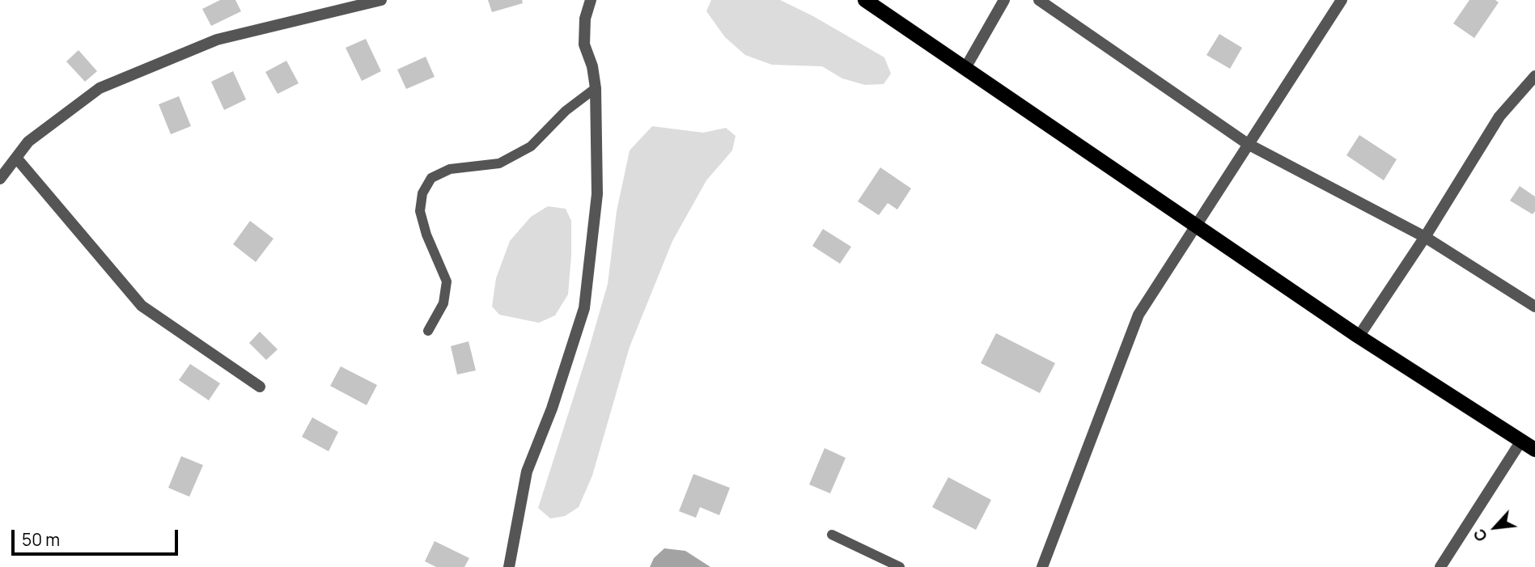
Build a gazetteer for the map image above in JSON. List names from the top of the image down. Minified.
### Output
{"scale_bar":"50 m","north":"bottom left"}
